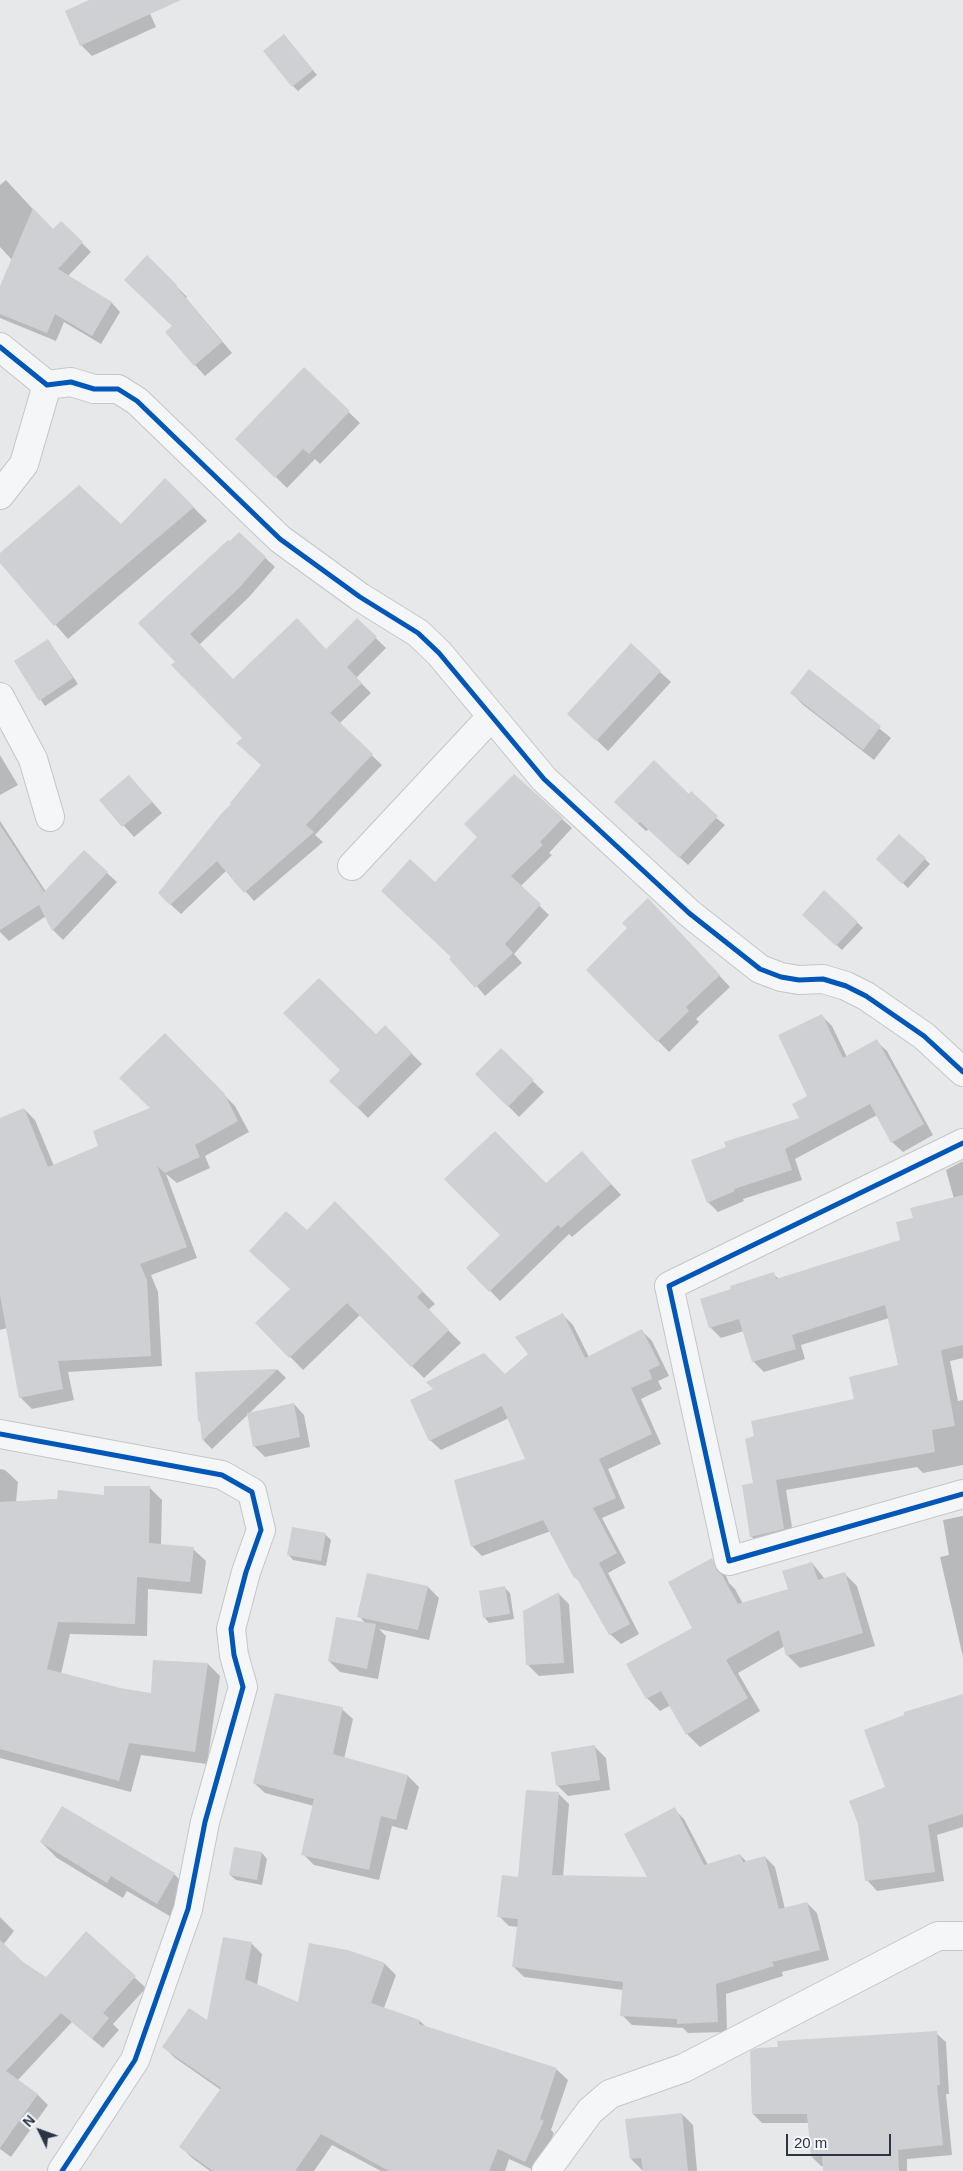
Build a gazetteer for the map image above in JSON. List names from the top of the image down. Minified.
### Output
{"scale_bar":"20 m","north":"top left"}
